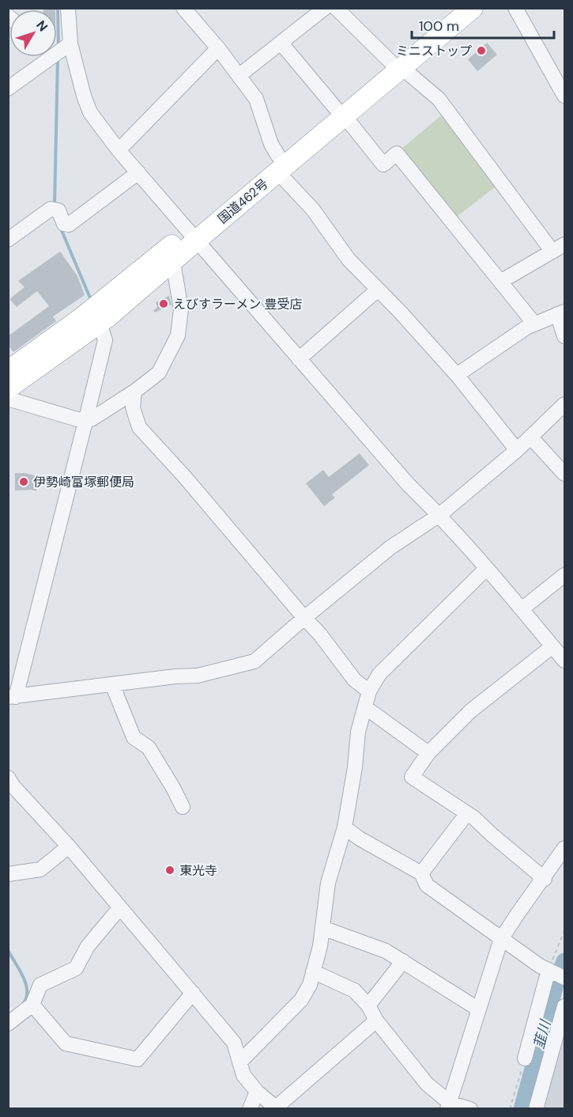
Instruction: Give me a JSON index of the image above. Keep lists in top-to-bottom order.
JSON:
{
  "streets": {
    "highway": ["国道462号"]
  },
  "water": ["韮川"],
  "places": [
    "ミニストップ",
    "えびすラーメン 豊受店",
    "伊勢崎富塚郵便局",
    "東光寺"
  ],
  "scale_bar": "100 m",
  "north": "top right"
}
